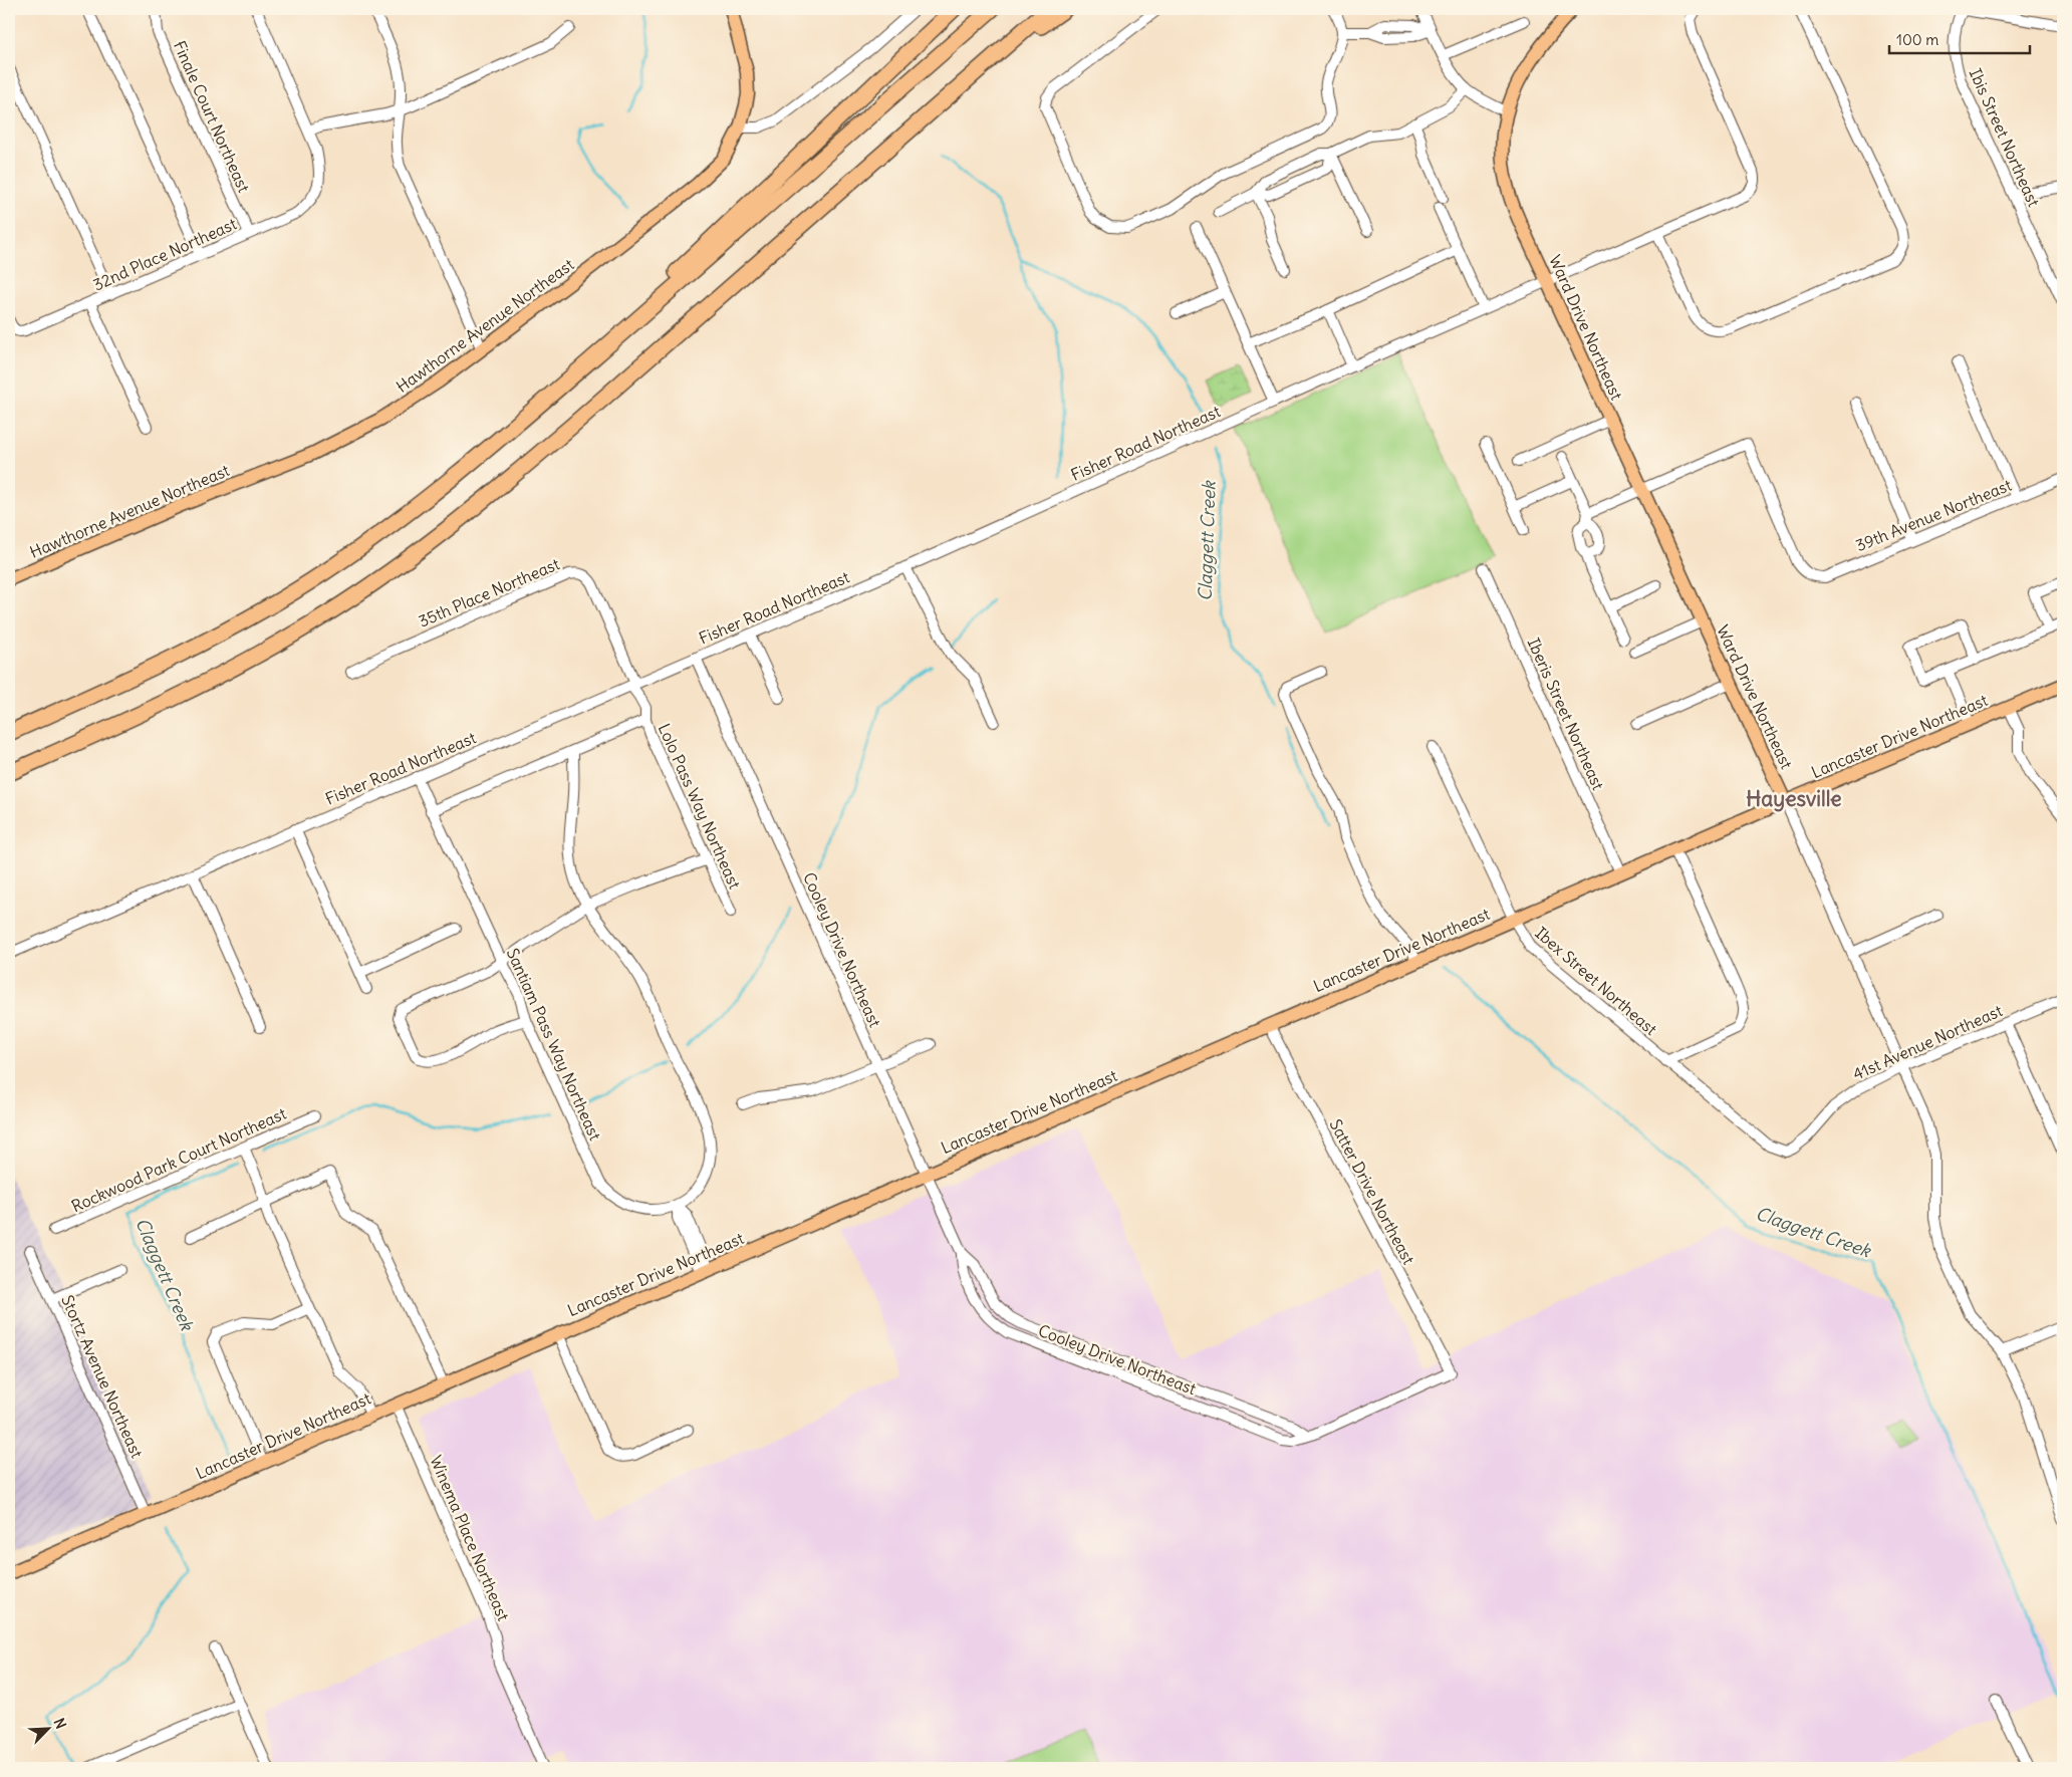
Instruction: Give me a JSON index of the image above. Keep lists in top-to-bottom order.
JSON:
{
  "streets": {
    "main road": ["Hawthorne Avenue Northeast", "Ward Drive Northeast", "Lancaster Drive Northeast"],
    "street": [
      "Finale Court Northeast",
      "Ibis Street Northeast",
      "32nd Place Northeast",
      "Fisher Road Northeast",
      "39th Avenue Northeast",
      "35th Place Northeast",
      "Iberis Street Northeast",
      "Lolo Pass Way Northeast",
      "Cooley Drive Northeast",
      "Ibex Street Northeast",
      "41st Avenue Northeast",
      "Santiam Pass Way Northeast",
      "Rockwood Park Court Northeast",
      "Satter Drive Northeast",
      "Stortz Avenue Northeast",
      "Winema Place Northeast"
    ]
  },
  "crossings": [
    ["Finale Court Northeast", "32nd Place Northeast"],
    ["Ward Drive Northeast", "Fisher Road Northeast"],
    ["Ward Drive Northeast", "39th Avenue Northeast"],
    ["Ward Drive Northeast", "Lancaster Drive Northeast"],
    ["Ward Drive Northeast", "41st Avenue Northeast"],
    ["Fisher Road Northeast", "35th Place Northeast"],
    ["Fisher Road Northeast", "Lolo Pass Way Northeast"],
    ["Fisher Road Northeast", "Cooley Drive Northeast"],
    ["Fisher Road Northeast", "Santiam Pass Way Northeast"],
    ["35th Place Northeast", "Lolo Pass Way Northeast"],
    ["Iberis Street Northeast", "Lancaster Drive Northeast"],
    ["Lancaster Drive Northeast", "Cooley Drive Northeast"],
    ["Lancaster Drive Northeast", "Ibex Street Northeast"],
    ["Lancaster Drive Northeast", "Satter Drive Northeast"],
    ["Lancaster Drive Northeast", "Stortz Avenue Northeast"],
    ["Lancaster Drive Northeast", "Winema Place Northeast"],
    ["Cooley Drive Northeast", "Satter Drive Northeast"],
    ["Ibex Street Northeast", "41st Avenue Northeast"]
  ],
  "districts": ["Hayesville"],
  "water": ["Claggett Creek"],
  "scale_bar": "100 m",
  "north": "top right"
}
